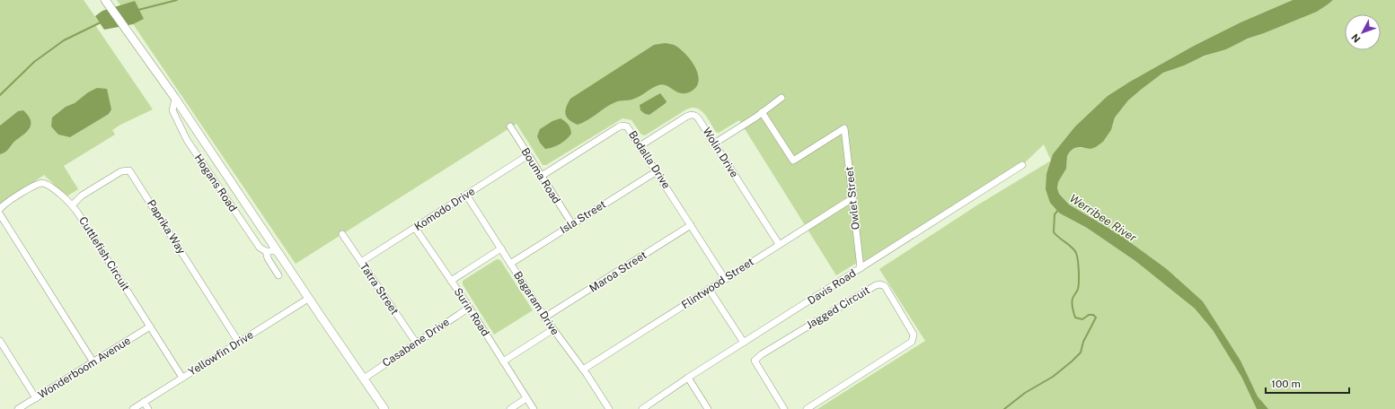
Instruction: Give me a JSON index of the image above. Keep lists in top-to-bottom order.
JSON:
{
  "streets": {
    "street": [
      "Wolin Drive",
      "Bodalla Drive",
      "Bouma Road",
      "Hogans Road",
      "Owlet Street",
      "Komodo Drive",
      "Isla Street",
      "Paprika Way",
      "Cuttlefish Circuit",
      "Maroa Street",
      "Flintwood Street",
      "Davis Road",
      "Tatra Street",
      "Bagaram Drive",
      "Jagged Circuit",
      "Surin Road",
      "Casabene Drive",
      "Yellowfin Drive",
      "Wonderboom Avenue"
    ]
  },
  "crossings": [
    ["Wolin Drive", "Bodalla Drive"],
    ["Wolin Drive", "Flintwood Street"],
    ["Bodalla Drive", "Bouma Road"],
    ["Bodalla Drive", "Isla Street"],
    ["Bodalla Drive", "Maroa Street"],
    ["Bodalla Drive", "Flintwood Street"],
    ["Bouma Road", "Komodo Drive"],
    ["Bouma Road", "Isla Street"],
    ["Hogans Road", "Casabene Drive"],
    ["Hogans Road", "Yellowfin Drive"],
    ["Owlet Street", "Flintwood Street"],
    ["Owlet Street", "Davis Road"],
    ["Komodo Drive", "Tatra Street"],
    ["Komodo Drive", "Bagaram Drive"],
    ["Komodo Drive", "Surin Road"],
    ["Isla Street", "Bagaram Drive"],
    ["Paprika Way", "Cuttlefish Circuit"],
    ["Paprika Way", "Yellowfin Drive"],
    ["Cuttlefish Circuit", "Yellowfin Drive"],
    ["Cuttlefish Circuit", "Wonderboom Avenue"],
    ["Maroa Street", "Bagaram Drive"],
    ["Flintwood Street", "Bagaram Drive"],
    ["Tatra Street", "Casabene Drive"],
    ["Surin Road", "Casabene Drive"]
  ],
  "water": ["Werribee River"],
  "scale_bar": "100 m",
  "north": "bottom left"
}
